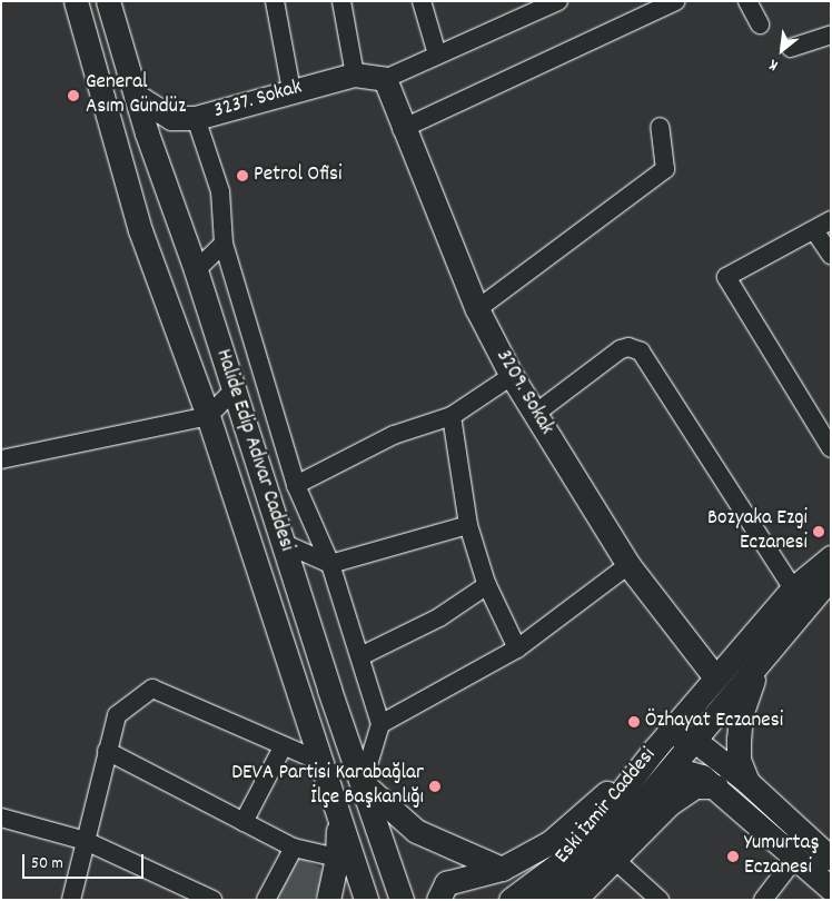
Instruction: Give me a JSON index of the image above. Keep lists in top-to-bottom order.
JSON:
{
  "streets": {
    "main road": [
      "3237. Sokak",
      "3209. Sokak",
      "Halide Edip Adıvar Caddesi",
      "Eski İzmir Caddesi"
    ]
  },
  "crossings": [
    ["3237. Sokak", "3209. Sokak"],
    ["3237. Sokak", "Halide Edip Adıvar Caddesi"],
    ["3209. Sokak", "Eski İzmir Caddesi"]
  ],
  "places": [
    "General Asım Gündüz",
    "Petrol Ofisi",
    "Bozyaka Ezgi Eczanesi",
    "Özhayat Eczanesi",
    "DEVA Partisi Karabağlar İlçe Başkanlığı",
    "Yumurtaş Eczanesi"
  ],
  "scale_bar": "50 m",
  "north": "bottom left"
}
